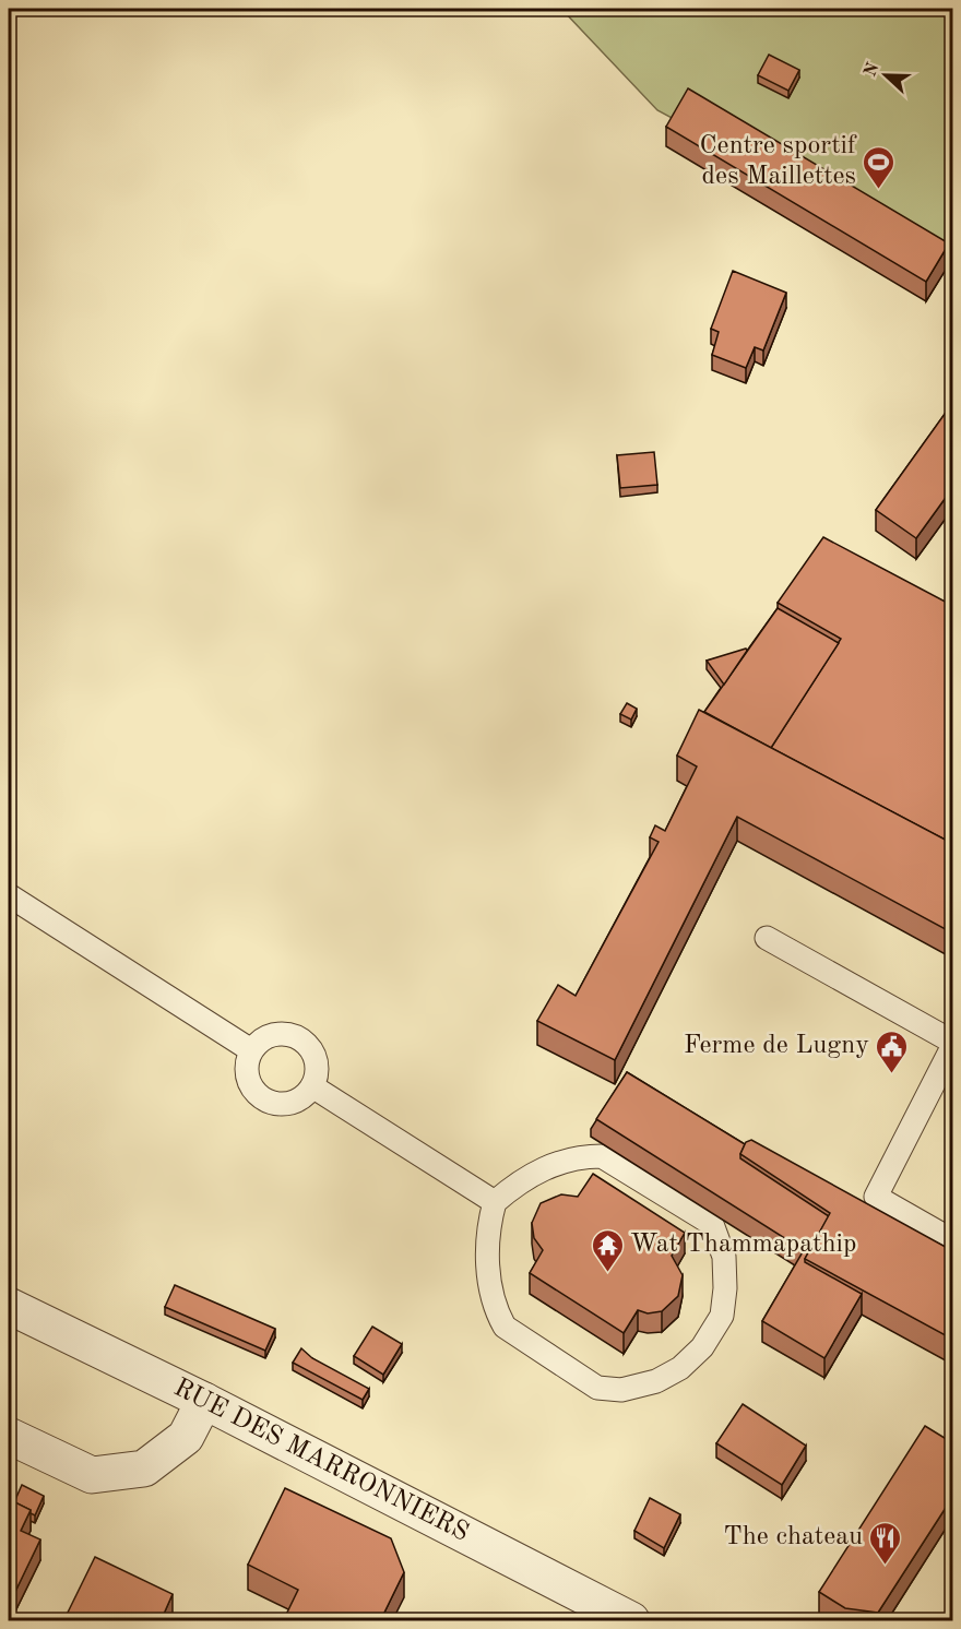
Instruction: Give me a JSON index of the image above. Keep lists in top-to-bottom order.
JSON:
{
  "streets": {
    "street": ["RUE DES MARRONNIERS"]
  },
  "places": {
    "sports": ["Centre sportif des Maillettes"],
    "public building": ["Ferme de Lugny"],
    "temple": ["Wat Thammapathip"],
    "restaurant": ["The chateau"]
  },
  "north": "left"
}
